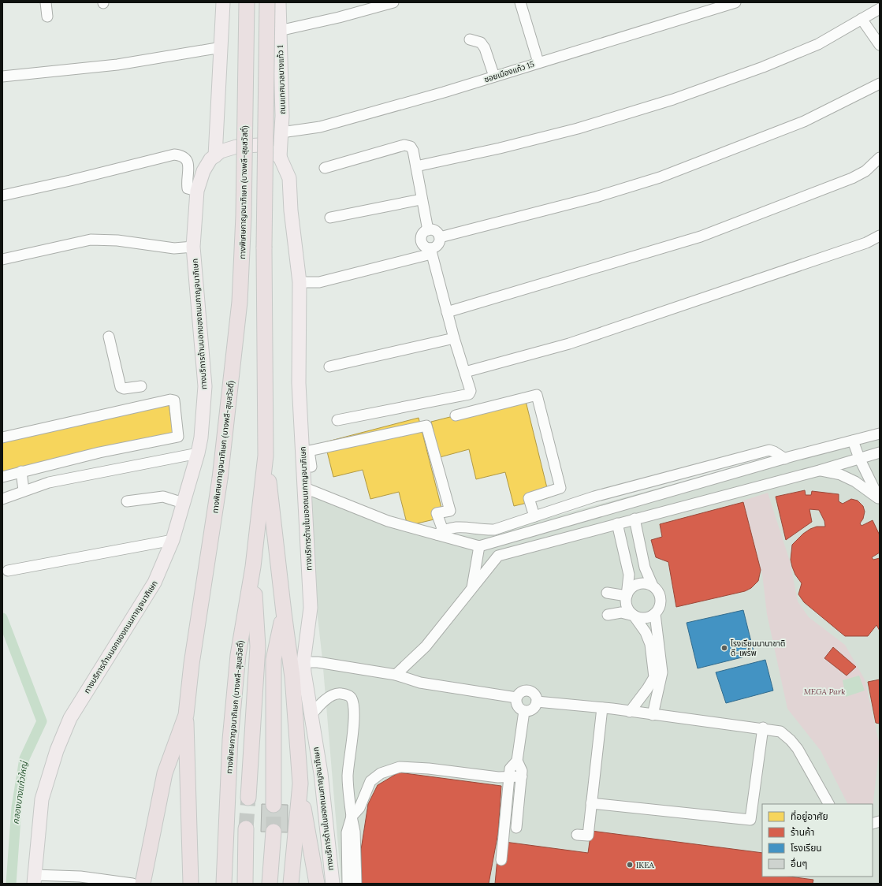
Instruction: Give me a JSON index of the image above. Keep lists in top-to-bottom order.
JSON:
{
  "streets": {
    "highway": ["ทางพิเศษกาญจนาภิเษก (บางพลี-สุขสวัสดิ์)"],
    "main road": ["ถนนเทศบาลบางแก้ว 1", "ทางบริการด้านนอกของถนนกาญจนาภิเษก", "ทางบริการด้านในของถนนกาญจนาภิเษก"],
    "street": ["ซอยเมืองแก้ว 15"]
  },
  "crossings": [
    ["ซอยเมืองแก้ว 15", "ถนนเทศบาลบางแก้ว 1"],
    ["ถนนเทศบาลบางแก้ว 1", "ทางบริการด้านนอกของถนนกาญจนาภิเษก"],
    ["ถนนเทศบาลบางแก้ว 1", "ทางบริการด้านในของถนนกาญจนาภิเษก"],
    ["ทางบริการด้านนอกของถนนกาญจนาภิเษก", "ทางบริการด้านในของถนนกาญจนาภิเษก"]
  ],
  "water": ["คลองบางแก้วใหญ่"],
  "parks": ["MEGA Park"],
  "places": ["โรงเรียนนานาชาติ ดี-เพร็พ", "IKEA"],
  "legend": [
    "ที่อยู่อาศัย",
    "ร้านค้า",
    "โรงเรียน",
    "อื่นๆ"
  ]
}
